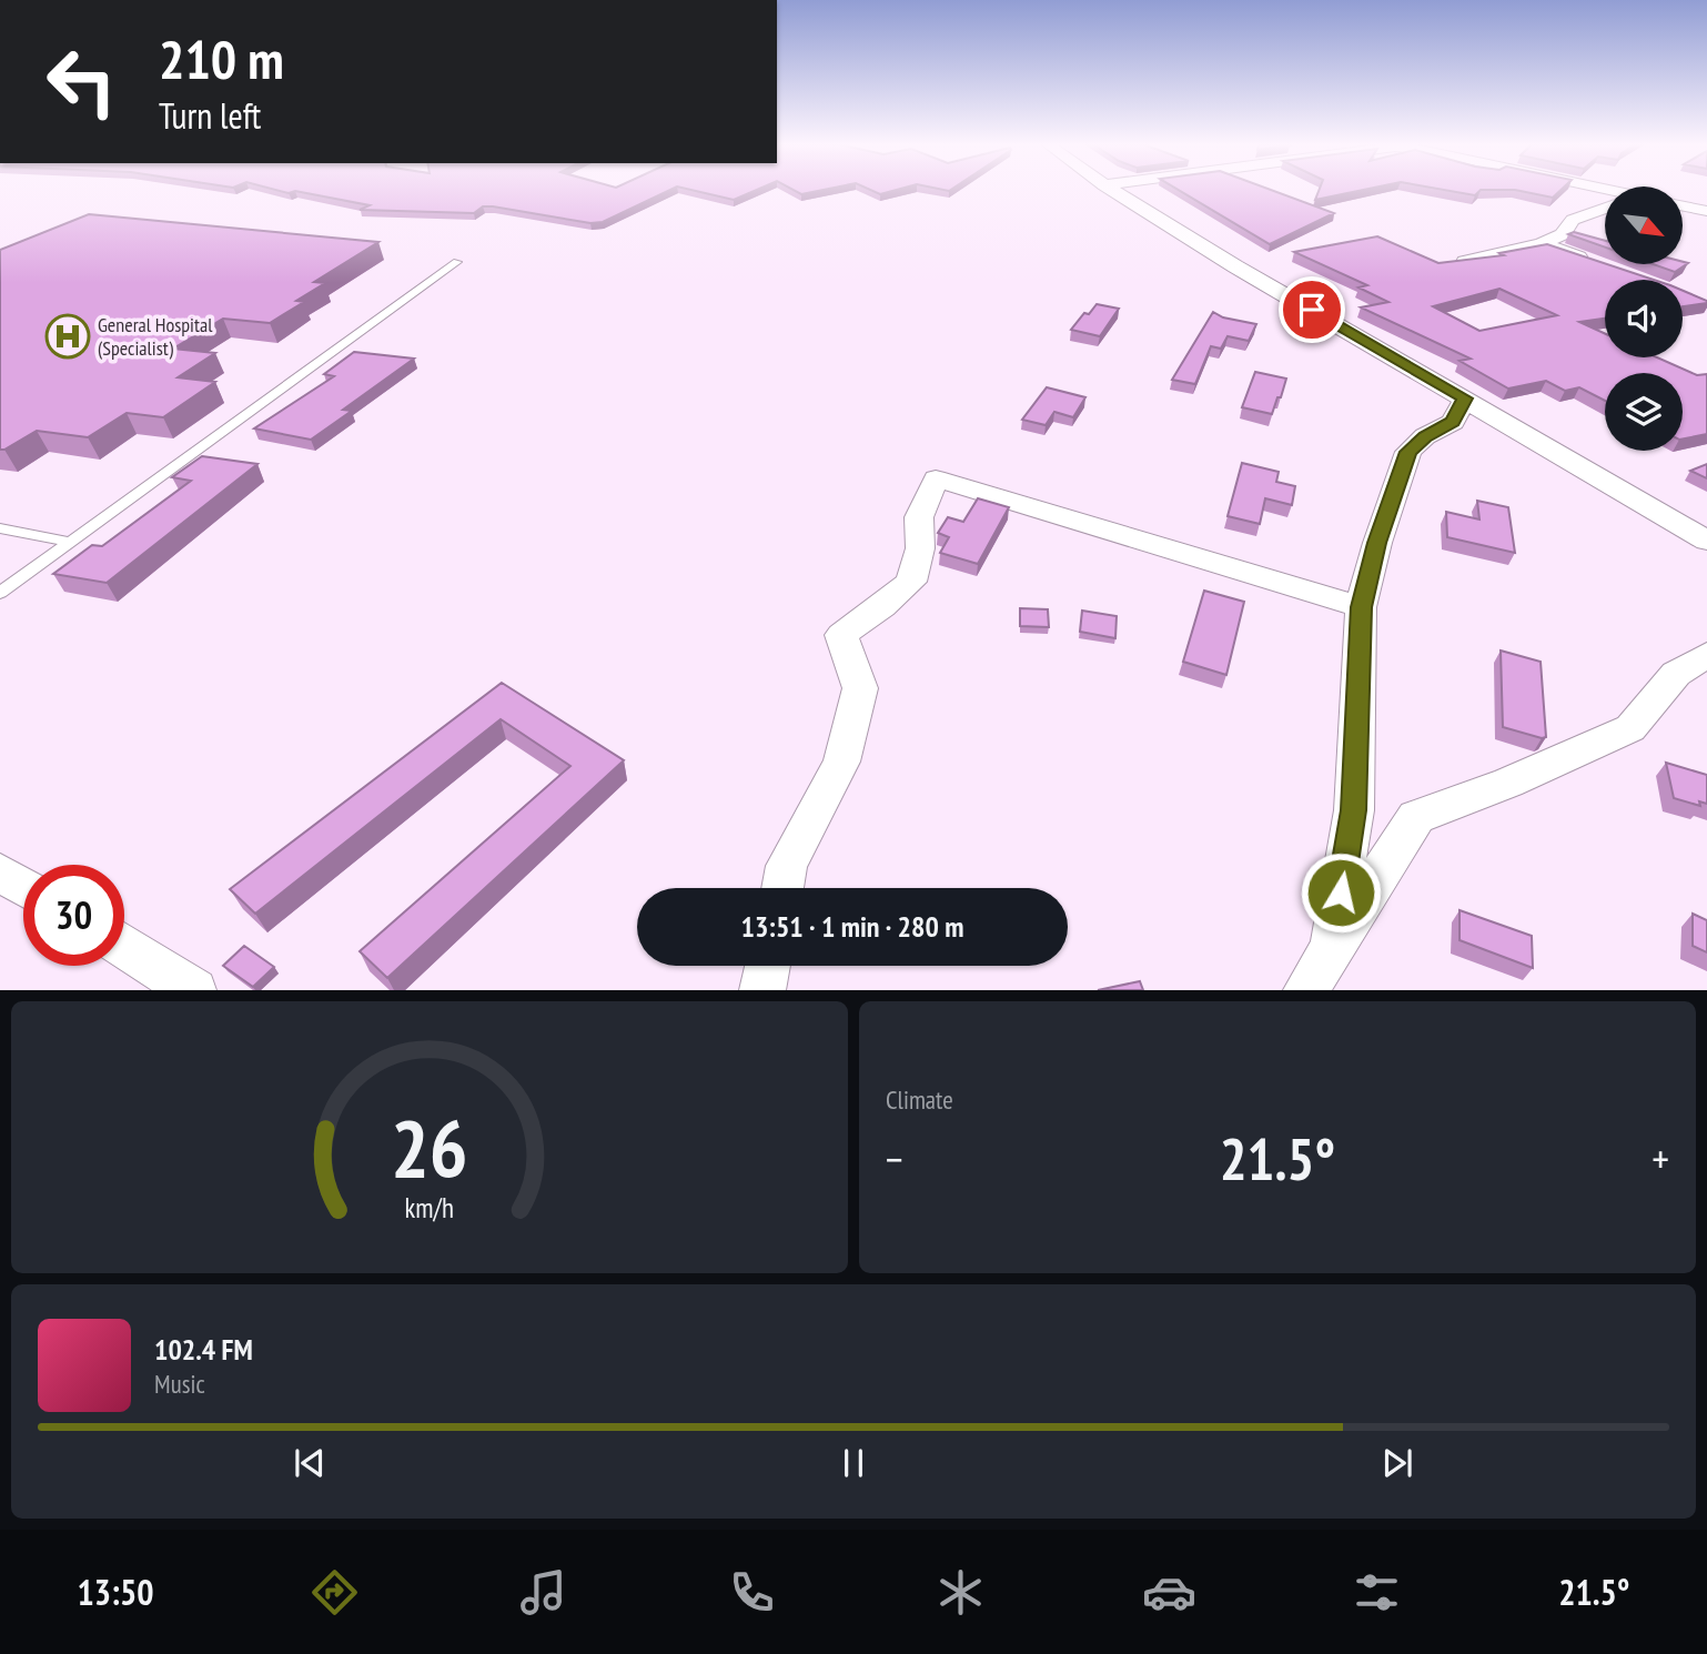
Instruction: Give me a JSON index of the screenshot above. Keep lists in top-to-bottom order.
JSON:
{
  "places": {
    "hospital": ["General Hospital (Specialist)"]
  },
  "north": "bottom right",
  "page": {
    "turn": ["210 m", "Turn left"],
    "limit": "30",
    "trip": "13:51 · 1 min · 280 m",
    "tile": "Climate",
    "heat": ["−", "21.5°", "+"],
    "song": ["102.4 FM", "Music"],
    "tabs": ["13:50", "21.5°"],
    "gauge": ["26", "km/h"]
  }
}
